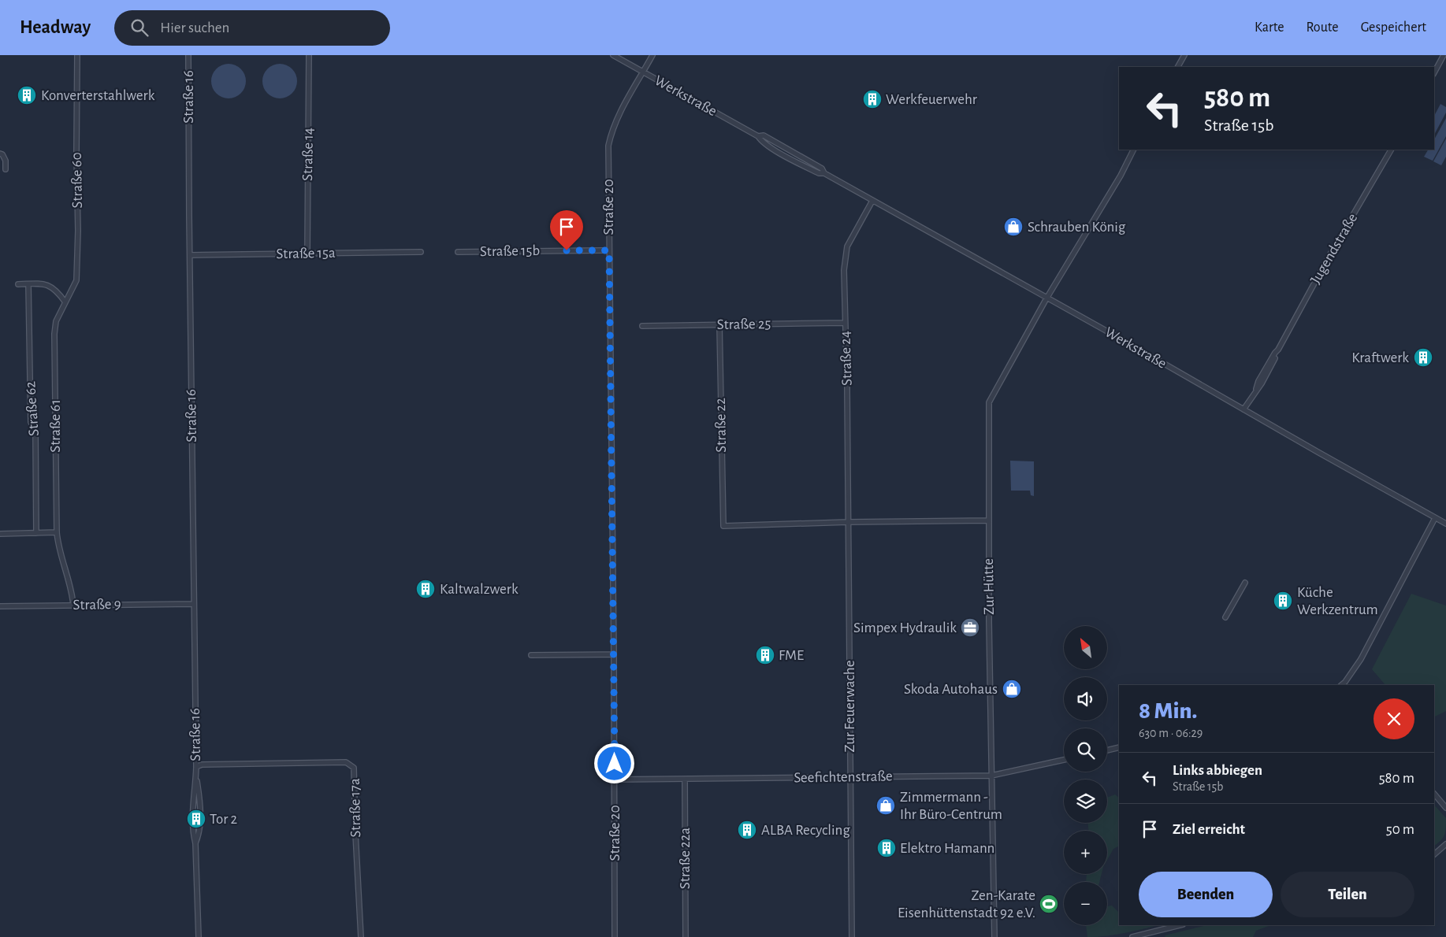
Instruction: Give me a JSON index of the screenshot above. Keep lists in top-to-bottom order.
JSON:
{
  "streets": {
    "street": [
      "Werkstraße",
      "Straße 16",
      "Straße 14",
      "Straße 60",
      "Straße 20",
      "Jugendstraße",
      "Straße 15b",
      "Straße 15a",
      "Straße 25",
      "Straße 24",
      "Straße 62",
      "Straße 22",
      "Straße 61",
      "Zur Hütte",
      "Straße 9",
      "Zur Feuerwache",
      "Seefichtenstraße",
      "Straße 17a",
      "Straße 22a"
    ]
  },
  "crossings": [
    ["Werkstraße", "Straße 20"],
    ["Werkstraße", "Jugendstraße"],
    ["Werkstraße", "Straße 24"],
    ["Werkstraße", "Zur Hütte"],
    ["Straße 16", "Straße 15a"],
    ["Straße 16", "Straße 9"],
    ["Straße 16", "Straße 17a"],
    ["Straße 14", "Straße 15a"],
    ["Straße 60", "Straße 61"],
    ["Straße 20", "Straße 15b"],
    ["Straße 20", "Seefichtenstraße"],
    ["Straße 25", "Straße 24"],
    ["Straße 25", "Straße 22"],
    ["Straße 24", "Straße 22"],
    ["Straße 24", "Zur Feuerwache"],
    ["Straße 22", "Zur Feuerwache"],
    ["Straße 61", "Straße 9"],
    ["Zur Hütte", "Seefichtenstraße"],
    ["Zur Feuerwache", "Seefichtenstraße"],
    ["Seefichtenstraße", "Straße 22a"]
  ],
  "places": {
    "building": [
      "Konverterstahlwerk",
      "Werkfeuerwehr",
      "Kraftwerk",
      "Kaltwalzwerk",
      "Küche Werkzentrum",
      "FME",
      "Tor 2",
      "ALBA Recycling",
      "Elektro Hamann"
    ],
    "shop": ["Schrauben König", "Skoda Autohaus", "Zimmermann - Ihr Büro-Centrum"],
    "office": ["Simpex Hydraulik"],
    "sports": ["Zen-Karate Eisenhüttenstadt 92 e.V."]
  },
  "north": "top left",
  "page": {
    "header": "Headway",
    "search": "Hier suchen",
    "nav": ["Karte", "Route", "Gespeichert"],
    "turn": ["580 m", "Straße 15b"],
    "map_buttons": ["+", "−"],
    "heading": ["8 Min.", "630 m · 06:29"],
    "list": [
      {
        "name": "Links abbiegen",
        "note": "Straße 15b",
        "value": "580 m"
      },
      {
        "name": "Ziel erreicht",
        "value": "50 m"
      }
    ],
    "buttons": ["Beenden", "Teilen"]
  }
}
